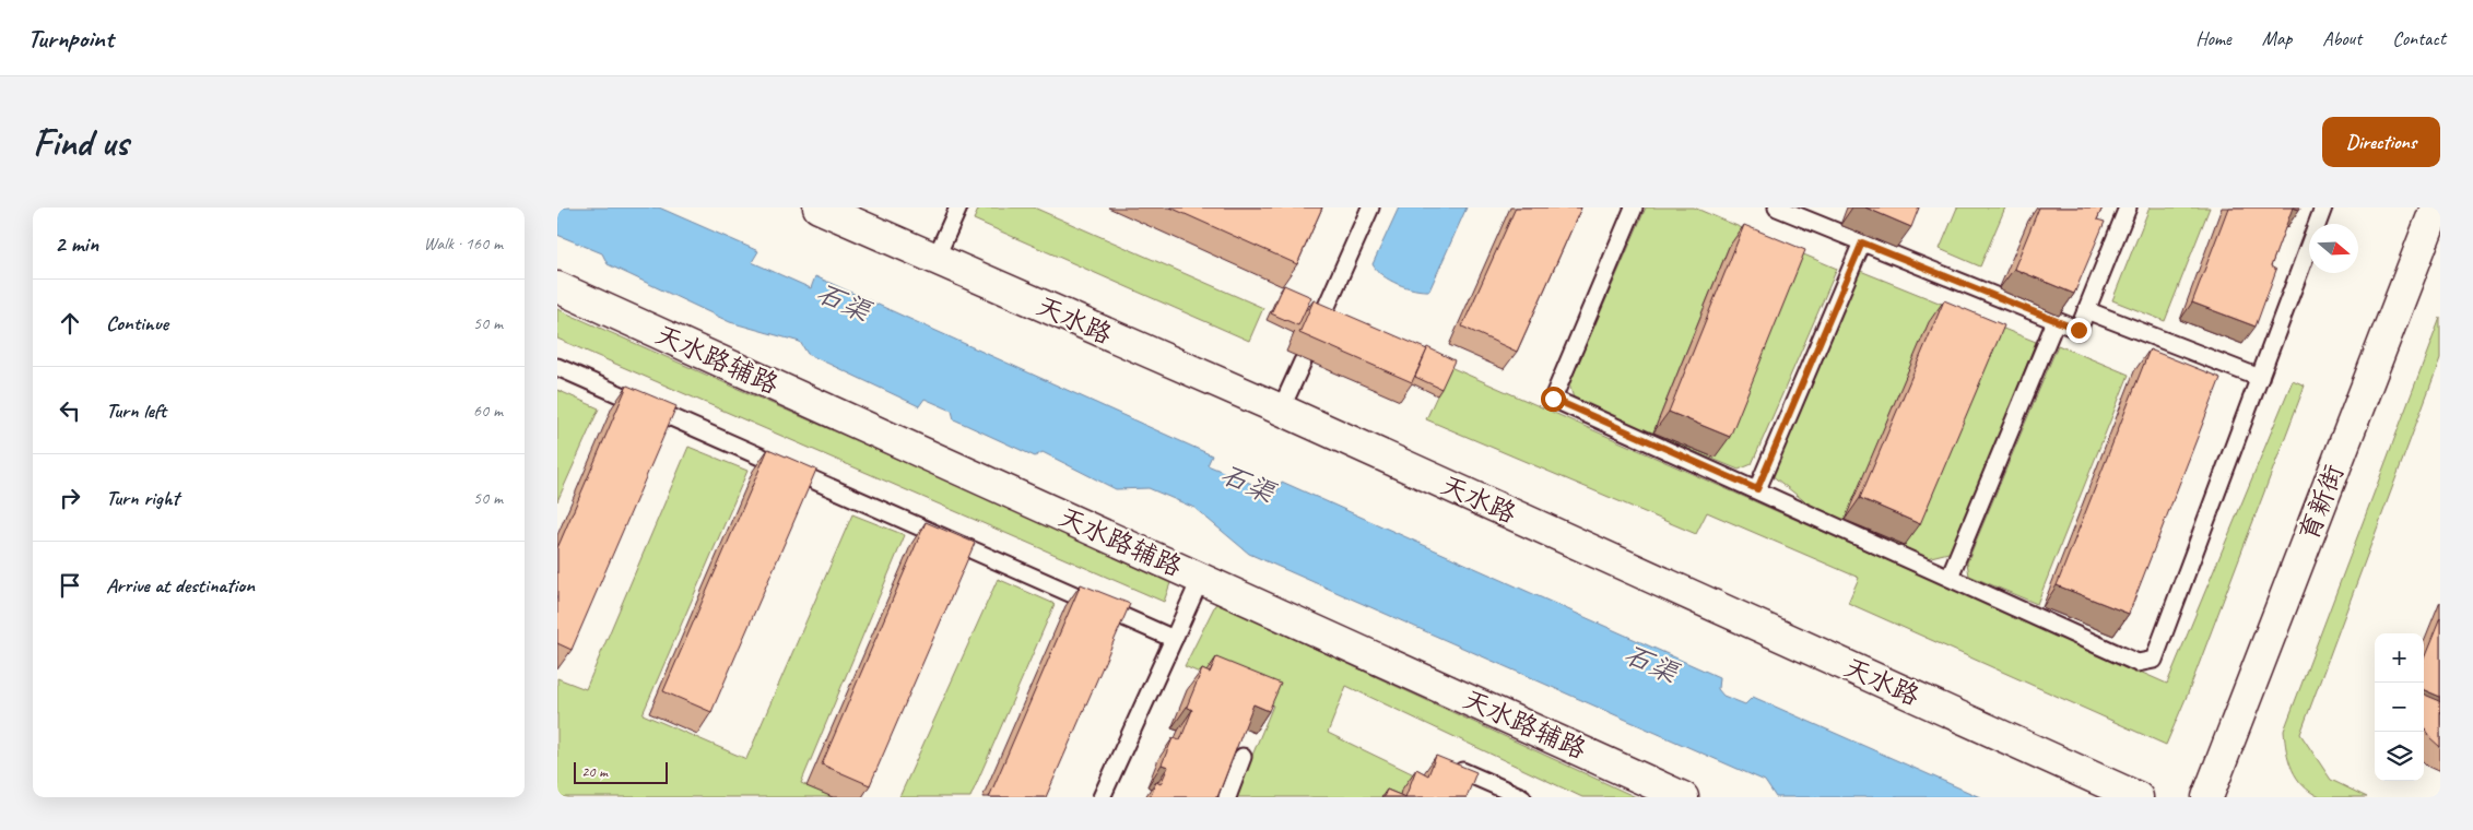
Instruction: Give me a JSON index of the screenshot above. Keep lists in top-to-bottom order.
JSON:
{
  "streets": {
    "street": ["天水路", "天水路辅路", "育新街"]
  },
  "water": ["石渠"],
  "scale_bar": "20 m",
  "north": "right",
  "page": {
    "header": "Turnpoint",
    "nav": [
      "Home",
      "Map",
      "About",
      "Contact"
    ],
    "buttons": "Directions",
    "title": "Find us",
    "heading": ["2 min", "Walk · 160 m"],
    "list": [
      ["Continue", "50 m"],
      ["Turn left", "60 m"],
      ["Turn right", "50 m"],
      "Arrive at destination"
    ],
    "map_buttons": ["+", "−"],
    "scale": "20 m"
  }
}
